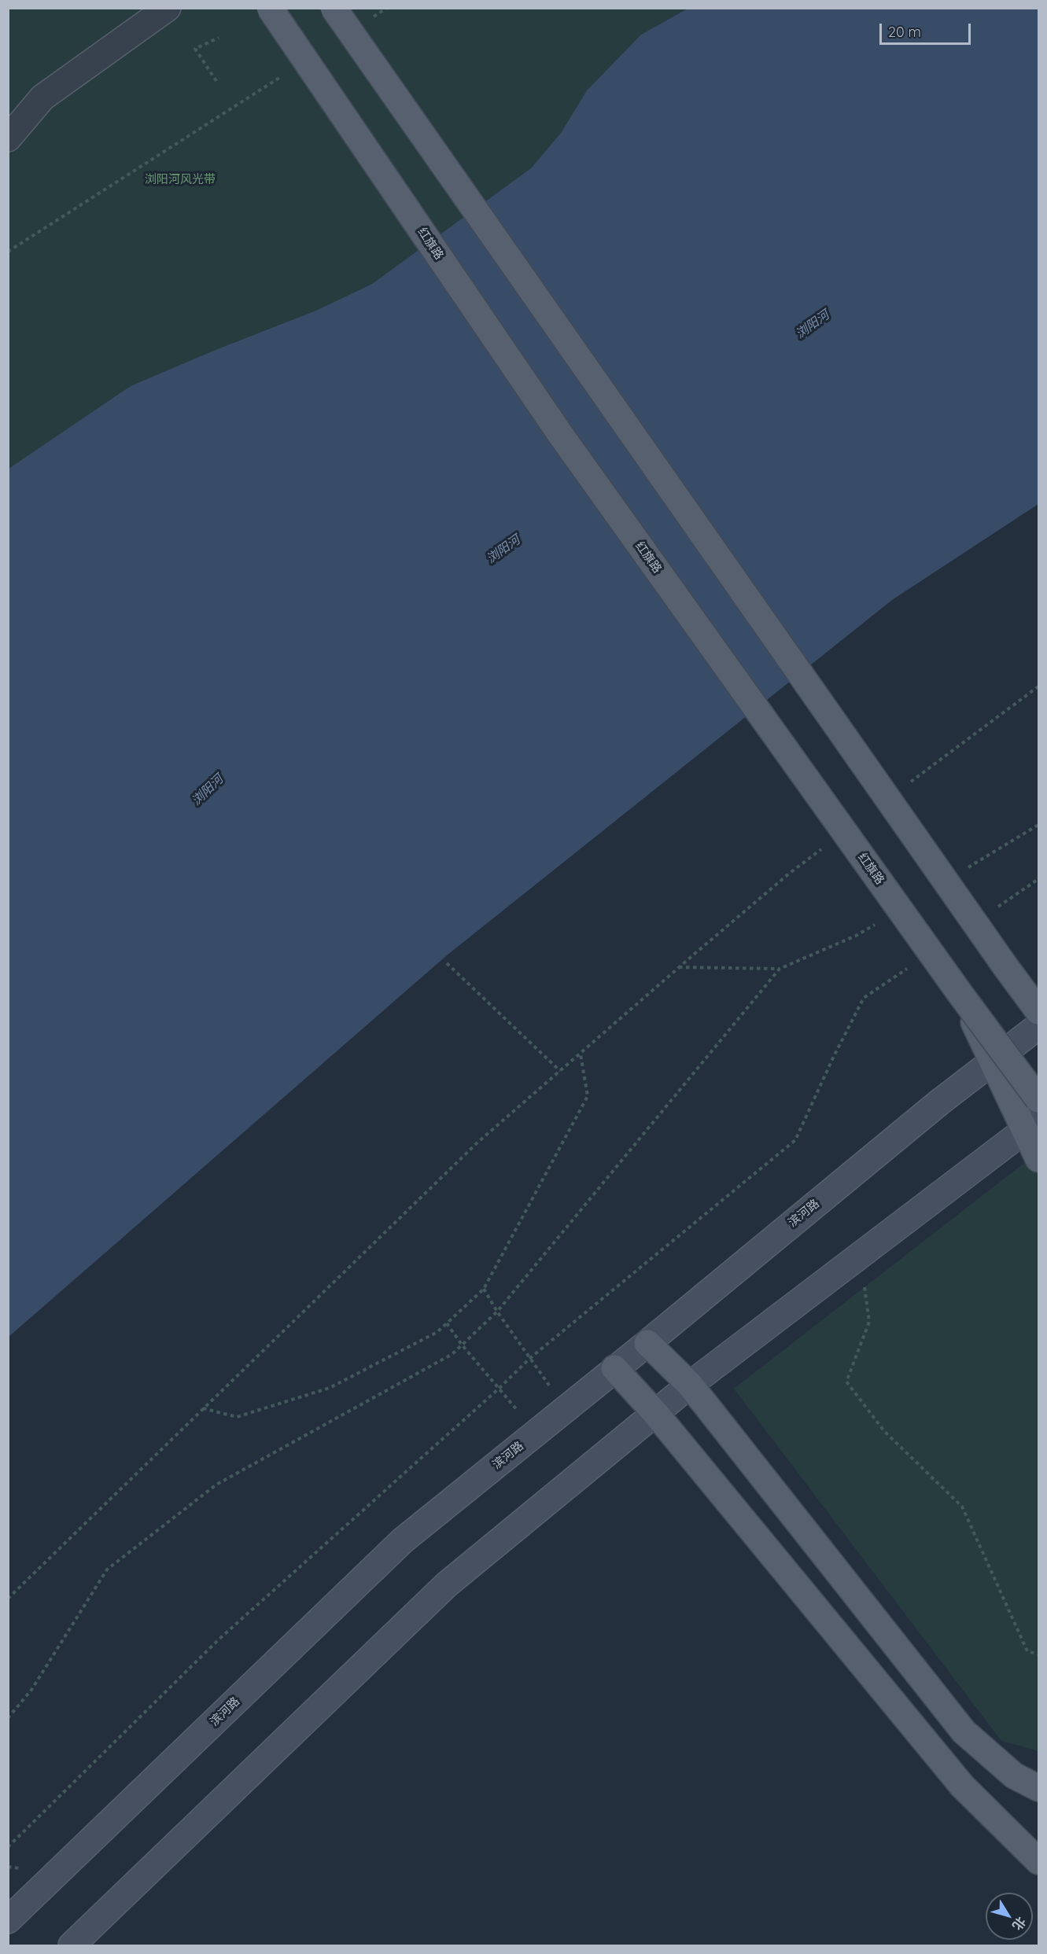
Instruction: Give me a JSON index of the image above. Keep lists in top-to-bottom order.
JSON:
{
  "streets": {
    "main road": ["红旗路", "滨河路"]
  },
  "water": ["浏阳河"],
  "parks": ["浏阳河风光带"],
  "scale_bar": "20 m",
  "north": "bottom right"
}
